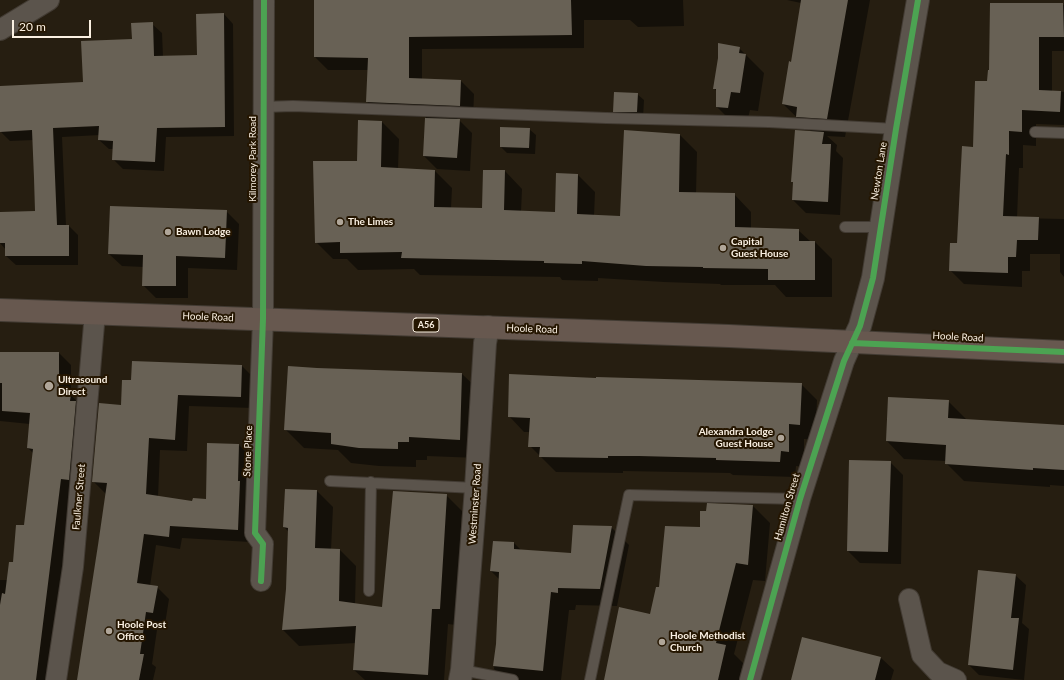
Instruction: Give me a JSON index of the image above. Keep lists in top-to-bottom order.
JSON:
{
  "streets": {
    "highway": ["Hoole Road", "A56"],
    "street": [
      "Kilmorey Park Road",
      "Newton Lane",
      "Stone Place",
      "Faulkner Street",
      "Westminster Road",
      "Hamilton Street"
    ]
  },
  "crossings": [
    ["Kilmorey Park Road", "Hoole Road"],
    ["Kilmorey Park Road", "Stone Place"],
    ["Newton Lane", "Hoole Road"],
    ["Newton Lane", "Hamilton Street"],
    ["Hoole Road", "Stone Place"],
    ["Hoole Road", "Faulkner Street"],
    ["Hoole Road", "Westminster Road"],
    ["Hoole Road", "Hamilton Street"]
  ],
  "places": [
    "The Limes",
    "Bawn Lodge",
    "Capital Guest House",
    "Ultrasound Direct",
    "Alexandra Lodge Guest House",
    "Hoole Post Office",
    "Hoole Methodist Church"
  ],
  "scale_bar": "20 m"
}
